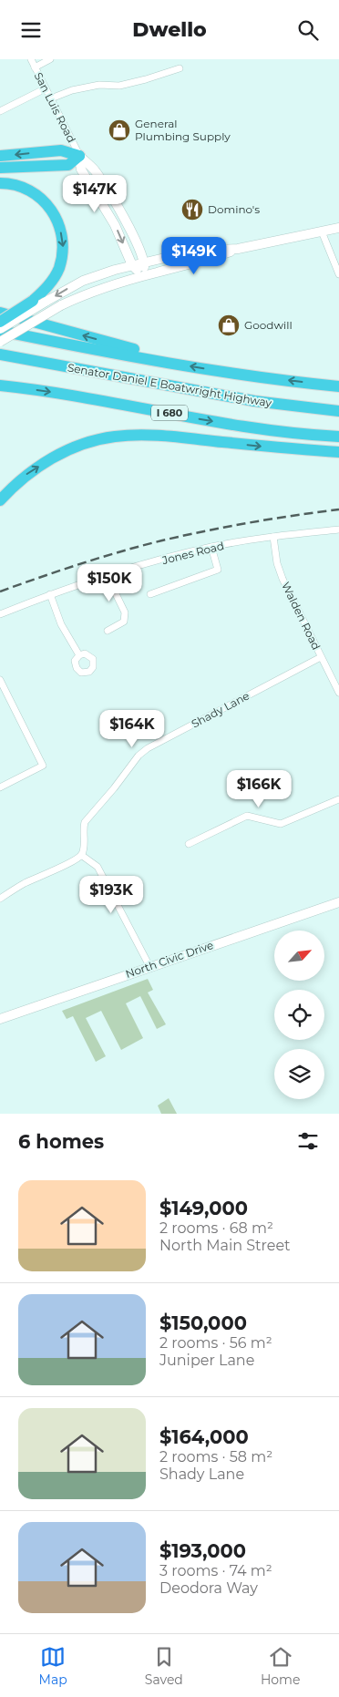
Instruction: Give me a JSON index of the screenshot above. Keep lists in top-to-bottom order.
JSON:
{
  "streets": {
    "highway": ["Senator Daniel E Boatwright Highway", "I 680"],
    "main road": ["San Luis Road", "North Civic Drive"],
    "street": ["Jones Road", "Walden Road", "Shady Lane"]
  },
  "crossings": [
    ["Jones Road", "Walden Road"],
    ["Walden Road", "Shady Lane"]
  ],
  "places": {
    "shop": ["General Plumbing Supply", "Goodwill"],
    "restaurant": ["Domino's"]
  },
  "north": "top right",
  "page": {
    "header": "Dwello",
    "price": [
      "$147K",
      "$149K",
      "$150K",
      "$164K",
      "$166K",
      "$193K"
    ],
    "heading": "6 homes",
    "list": [
      {
        "name": "$149,000",
        "note": "2 rooms · 68 m² · North Main Street"
      },
      {
        "name": "$150,000",
        "note": "2 rooms · 56 m² · Juniper Lane"
      },
      {
        "name": "$164,000",
        "note": "2 rooms · 58 m² · Shady Lane"
      },
      {
        "name": "$193,000",
        "note": "3 rooms · 74 m² · Deodora Way"
      }
    ],
    "tabs": ["Map", "Saved", "Home"]
  }
}
